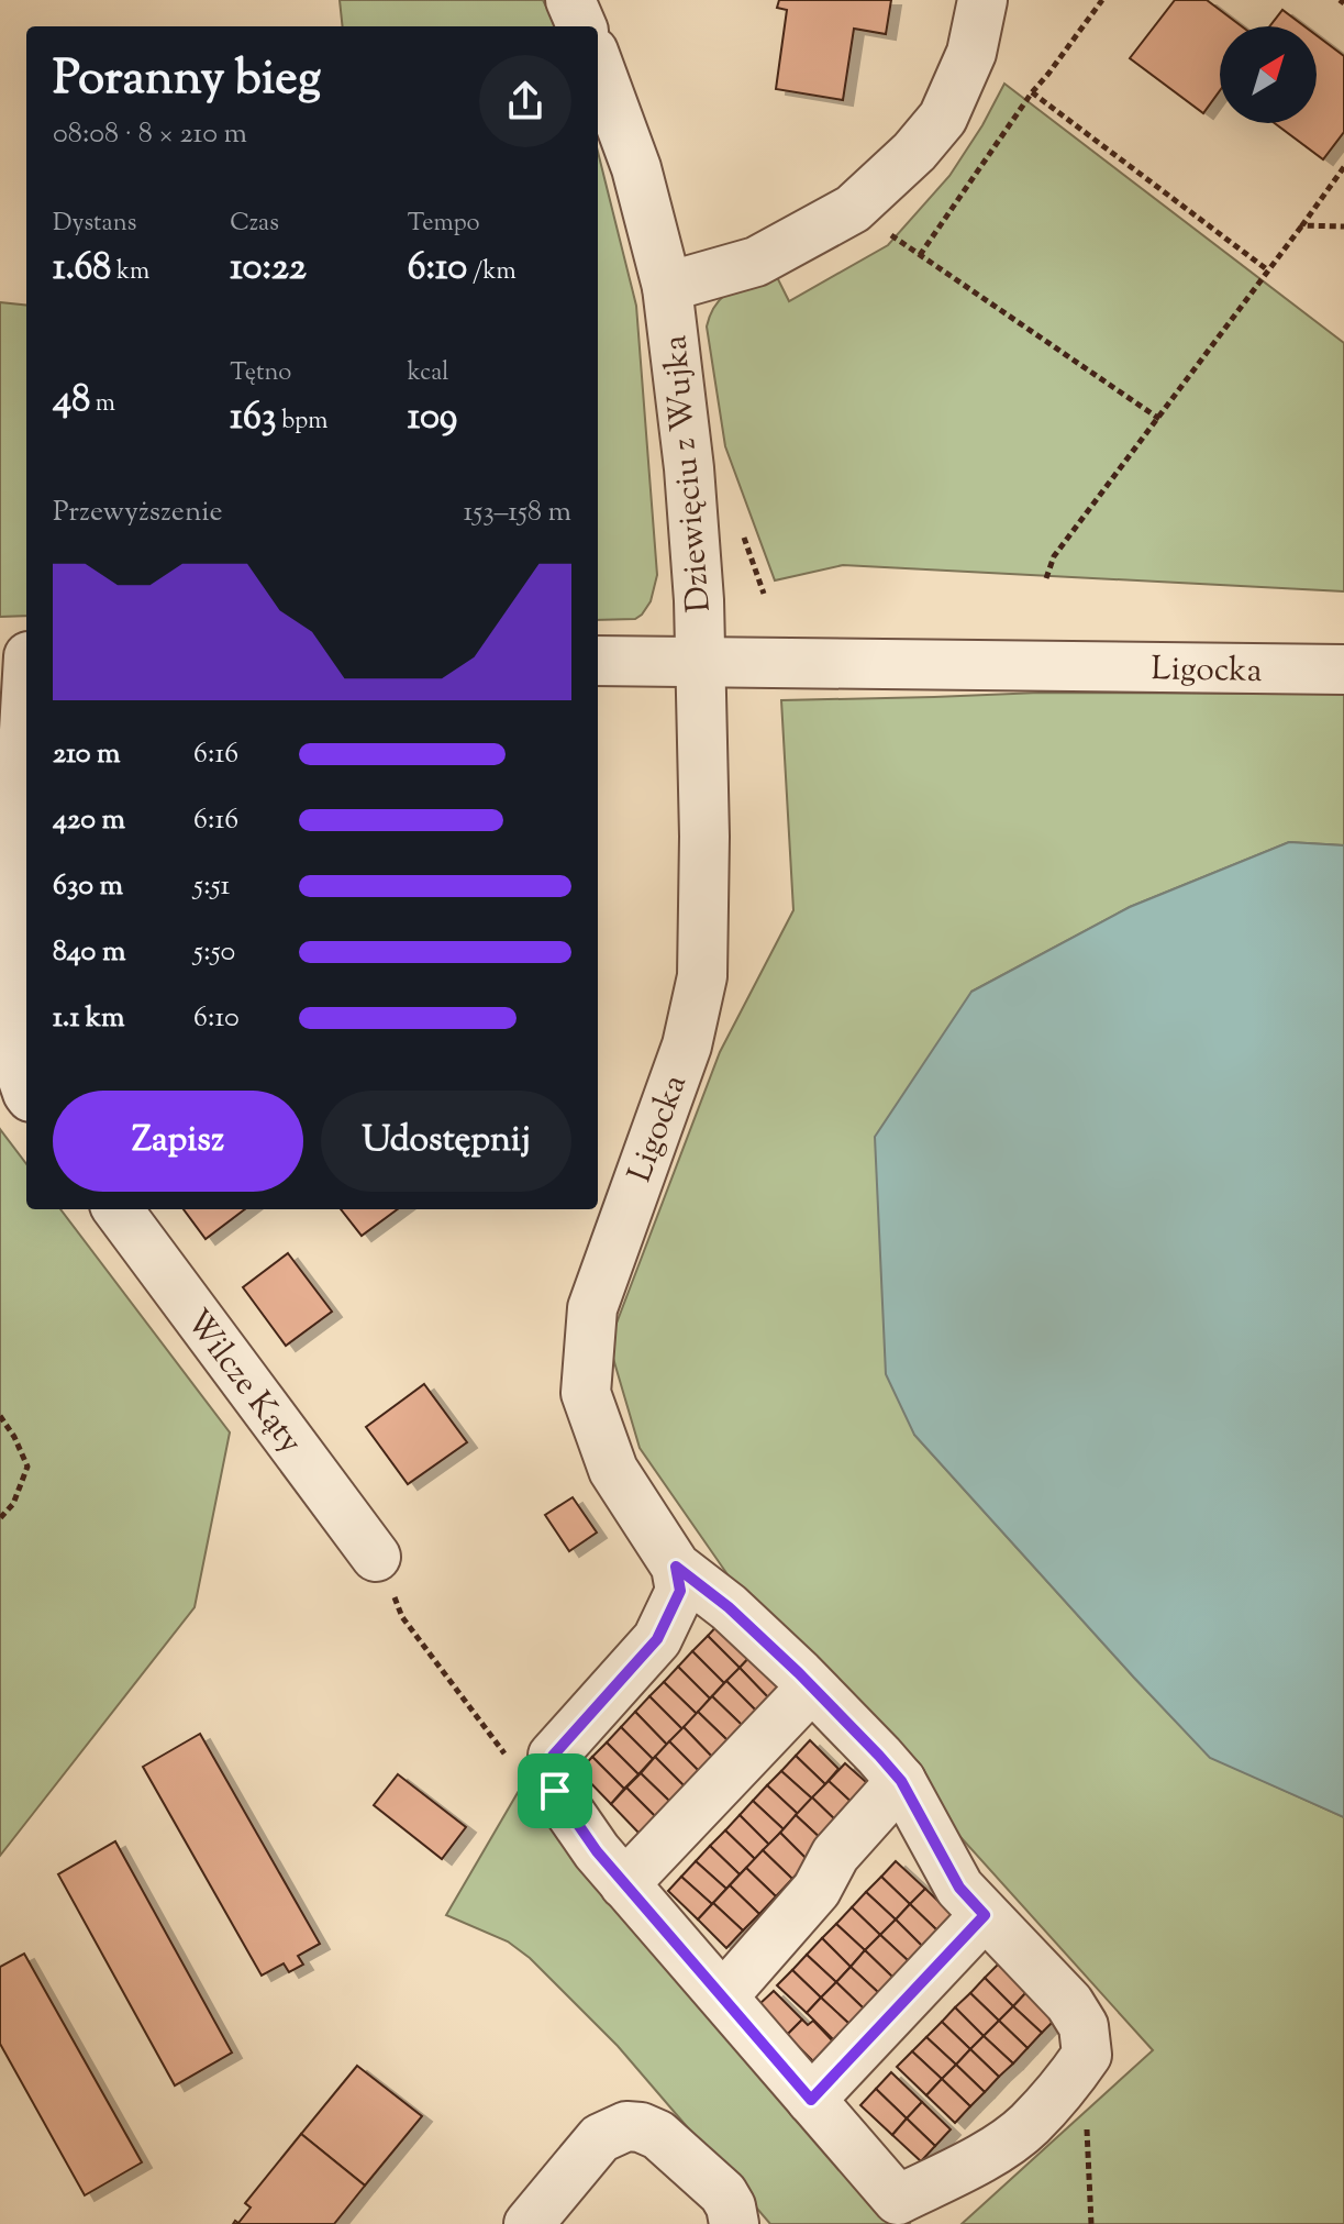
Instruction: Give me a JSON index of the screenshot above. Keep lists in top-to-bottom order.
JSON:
{
  "streets": {
    "street": ["Dziewięciu z Wujka", "Ligocka", "Wilcze Kąty"]
  },
  "crossings": [
    ["Dziewięciu z Wujka", "Ligocka"]
  ],
  "north": "top right",
  "page": {
    "heading": ["Poranny bieg", "08:08 · 8 × 210 m"],
    "stats": [
      ["Dystans", "1.68 km"],
      ["Czas", "10:22"],
      ["Tempo", "6:10 /km"],
      ["48 m"],
      ["Tętno", "163 bpm"],
      ["kcal", "109"]
    ],
    "chart": ["Przewyższenie", "153–158 m"],
    "list": [
      {
        "name": "210 m",
        "note": "6:16"
      },
      {
        "name": "420 m",
        "note": "6:16"
      },
      {
        "name": "630 m",
        "note": "5:51"
      },
      {
        "name": "840 m",
        "note": "5:50"
      },
      {
        "name": "1.1 km",
        "note": "6:10"
      }
    ],
    "buttons": ["Zapisz", "Udostępnij"]
  }
}
